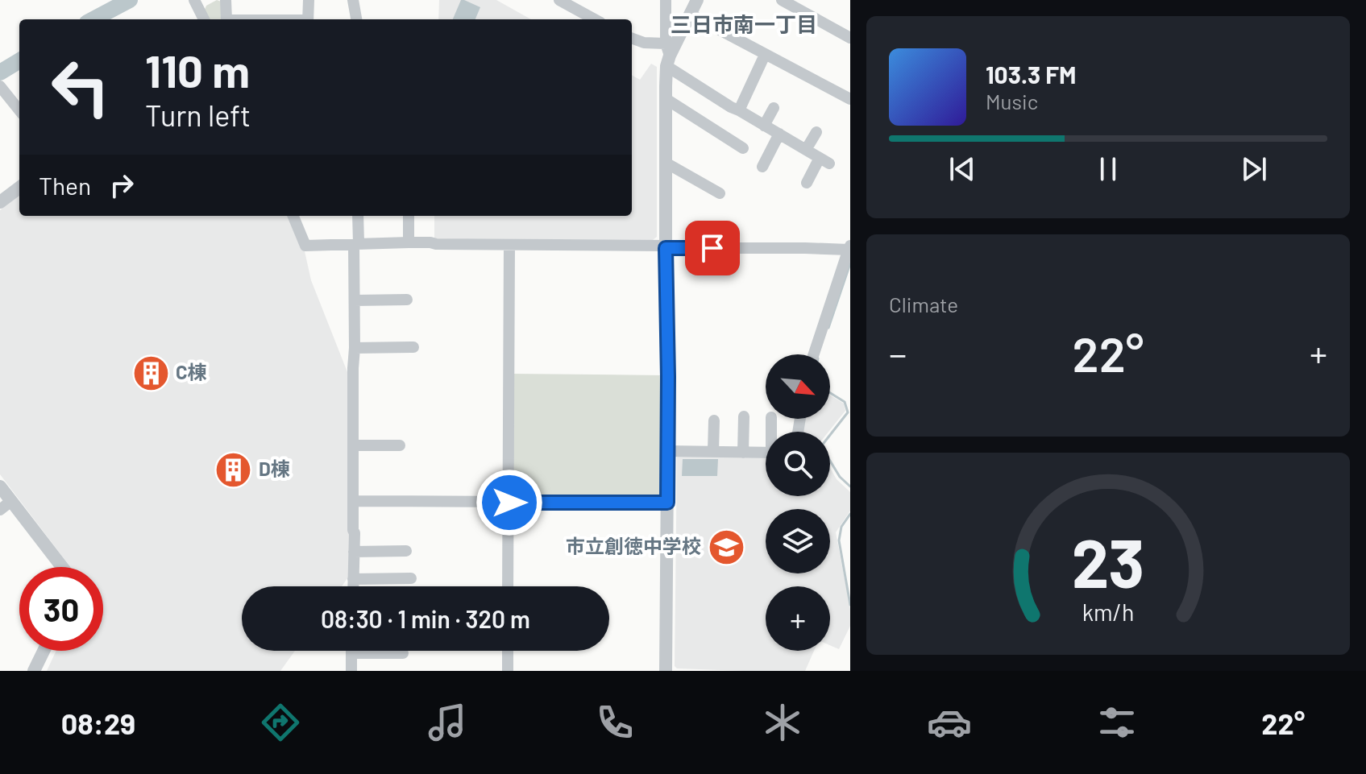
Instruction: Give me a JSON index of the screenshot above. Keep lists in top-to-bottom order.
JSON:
{
  "districts": ["三日市南一丁目"],
  "places": {
    "building": ["C棟", "D棟"],
    "school or university": ["市立創徳中学校"]
  },
  "north": "bottom right",
  "page": {
    "turn": ["110 m", "Turn left"],
    "song": ["103.3 FM", "Music"],
    "then": "Then",
    "tile": "Climate",
    "heat": ["−", "22°", "+"],
    "map_buttons": "+",
    "limit": "30",
    "trip": "08:30 · 1 min · 320 m",
    "tabs": ["08:29", "22°"],
    "gauge": ["23", "km/h"]
  }
}
